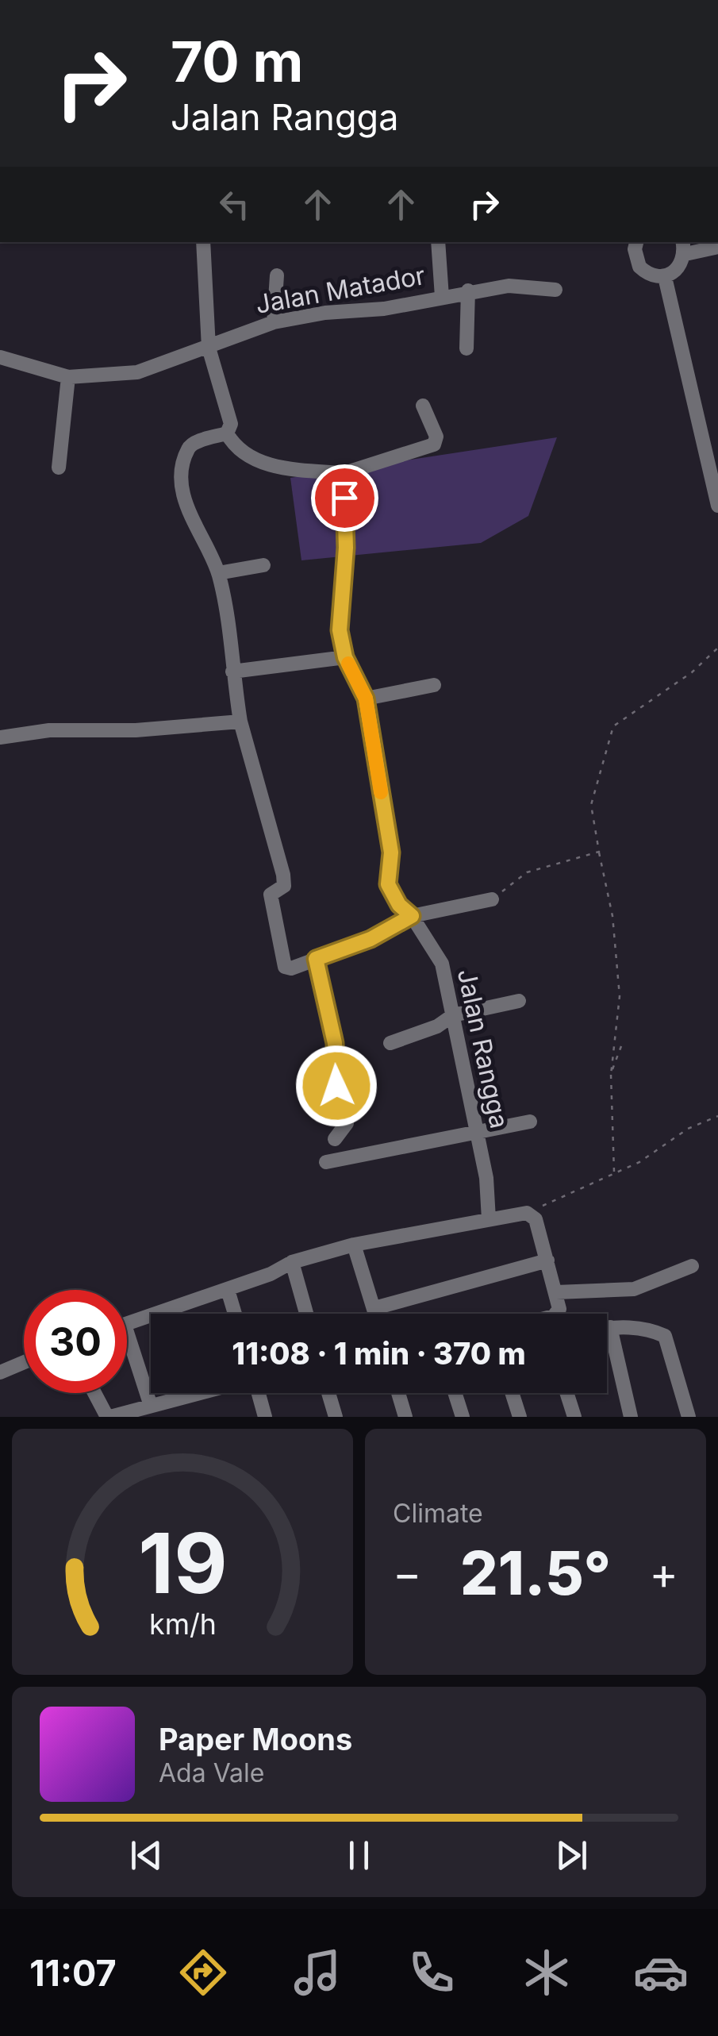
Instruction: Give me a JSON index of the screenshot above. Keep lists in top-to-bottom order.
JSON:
{
  "streets": {
    "street": ["Jalan Matador", "Jalan Rangga"]
  },
  "page": {
    "turn": ["70 m", "Jalan Rangga"],
    "limit": "30",
    "trip": "11:08 · 1 min · 370 m",
    "tile": "Climate",
    "heat": ["−", "21.5°", "+"],
    "song": ["Paper Moons", "Ada Vale"],
    "tabs": "11:07",
    "gauge": ["19", "km/h"]
  }
}
